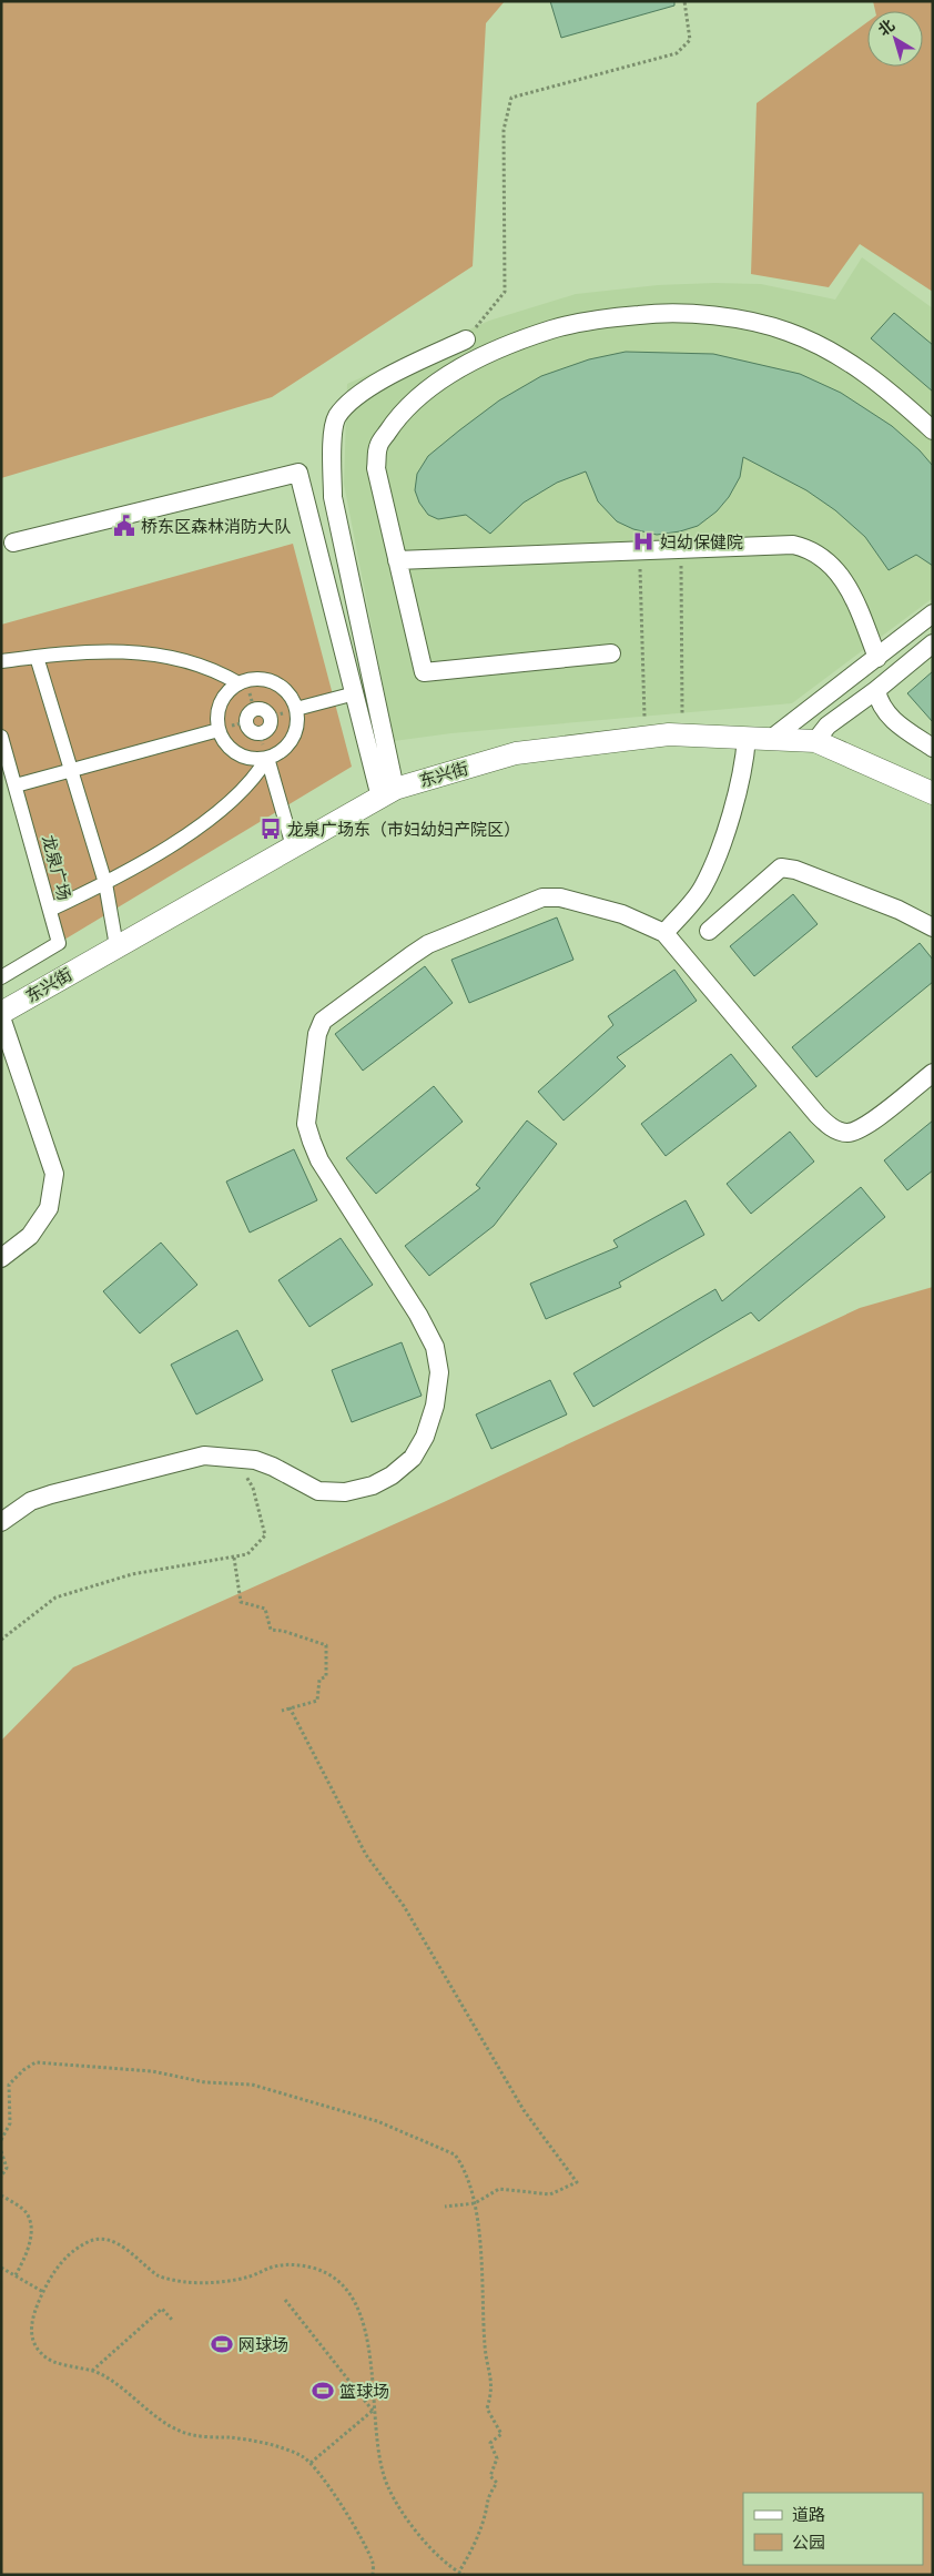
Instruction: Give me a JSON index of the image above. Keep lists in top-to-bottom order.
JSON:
{
  "streets": {
    "street": ["东兴街", "龙泉广场"]
  },
  "places": {
    "public building": ["桥东区森林消防大队"],
    "hospital": ["妇幼保健院"],
    "bus stop": ["龙泉广场东（市妇幼妇产院区）"],
    "sports": ["网球场", "篮球场"]
  },
  "legend": ["道路", "公园"],
  "north": "top left"
}
